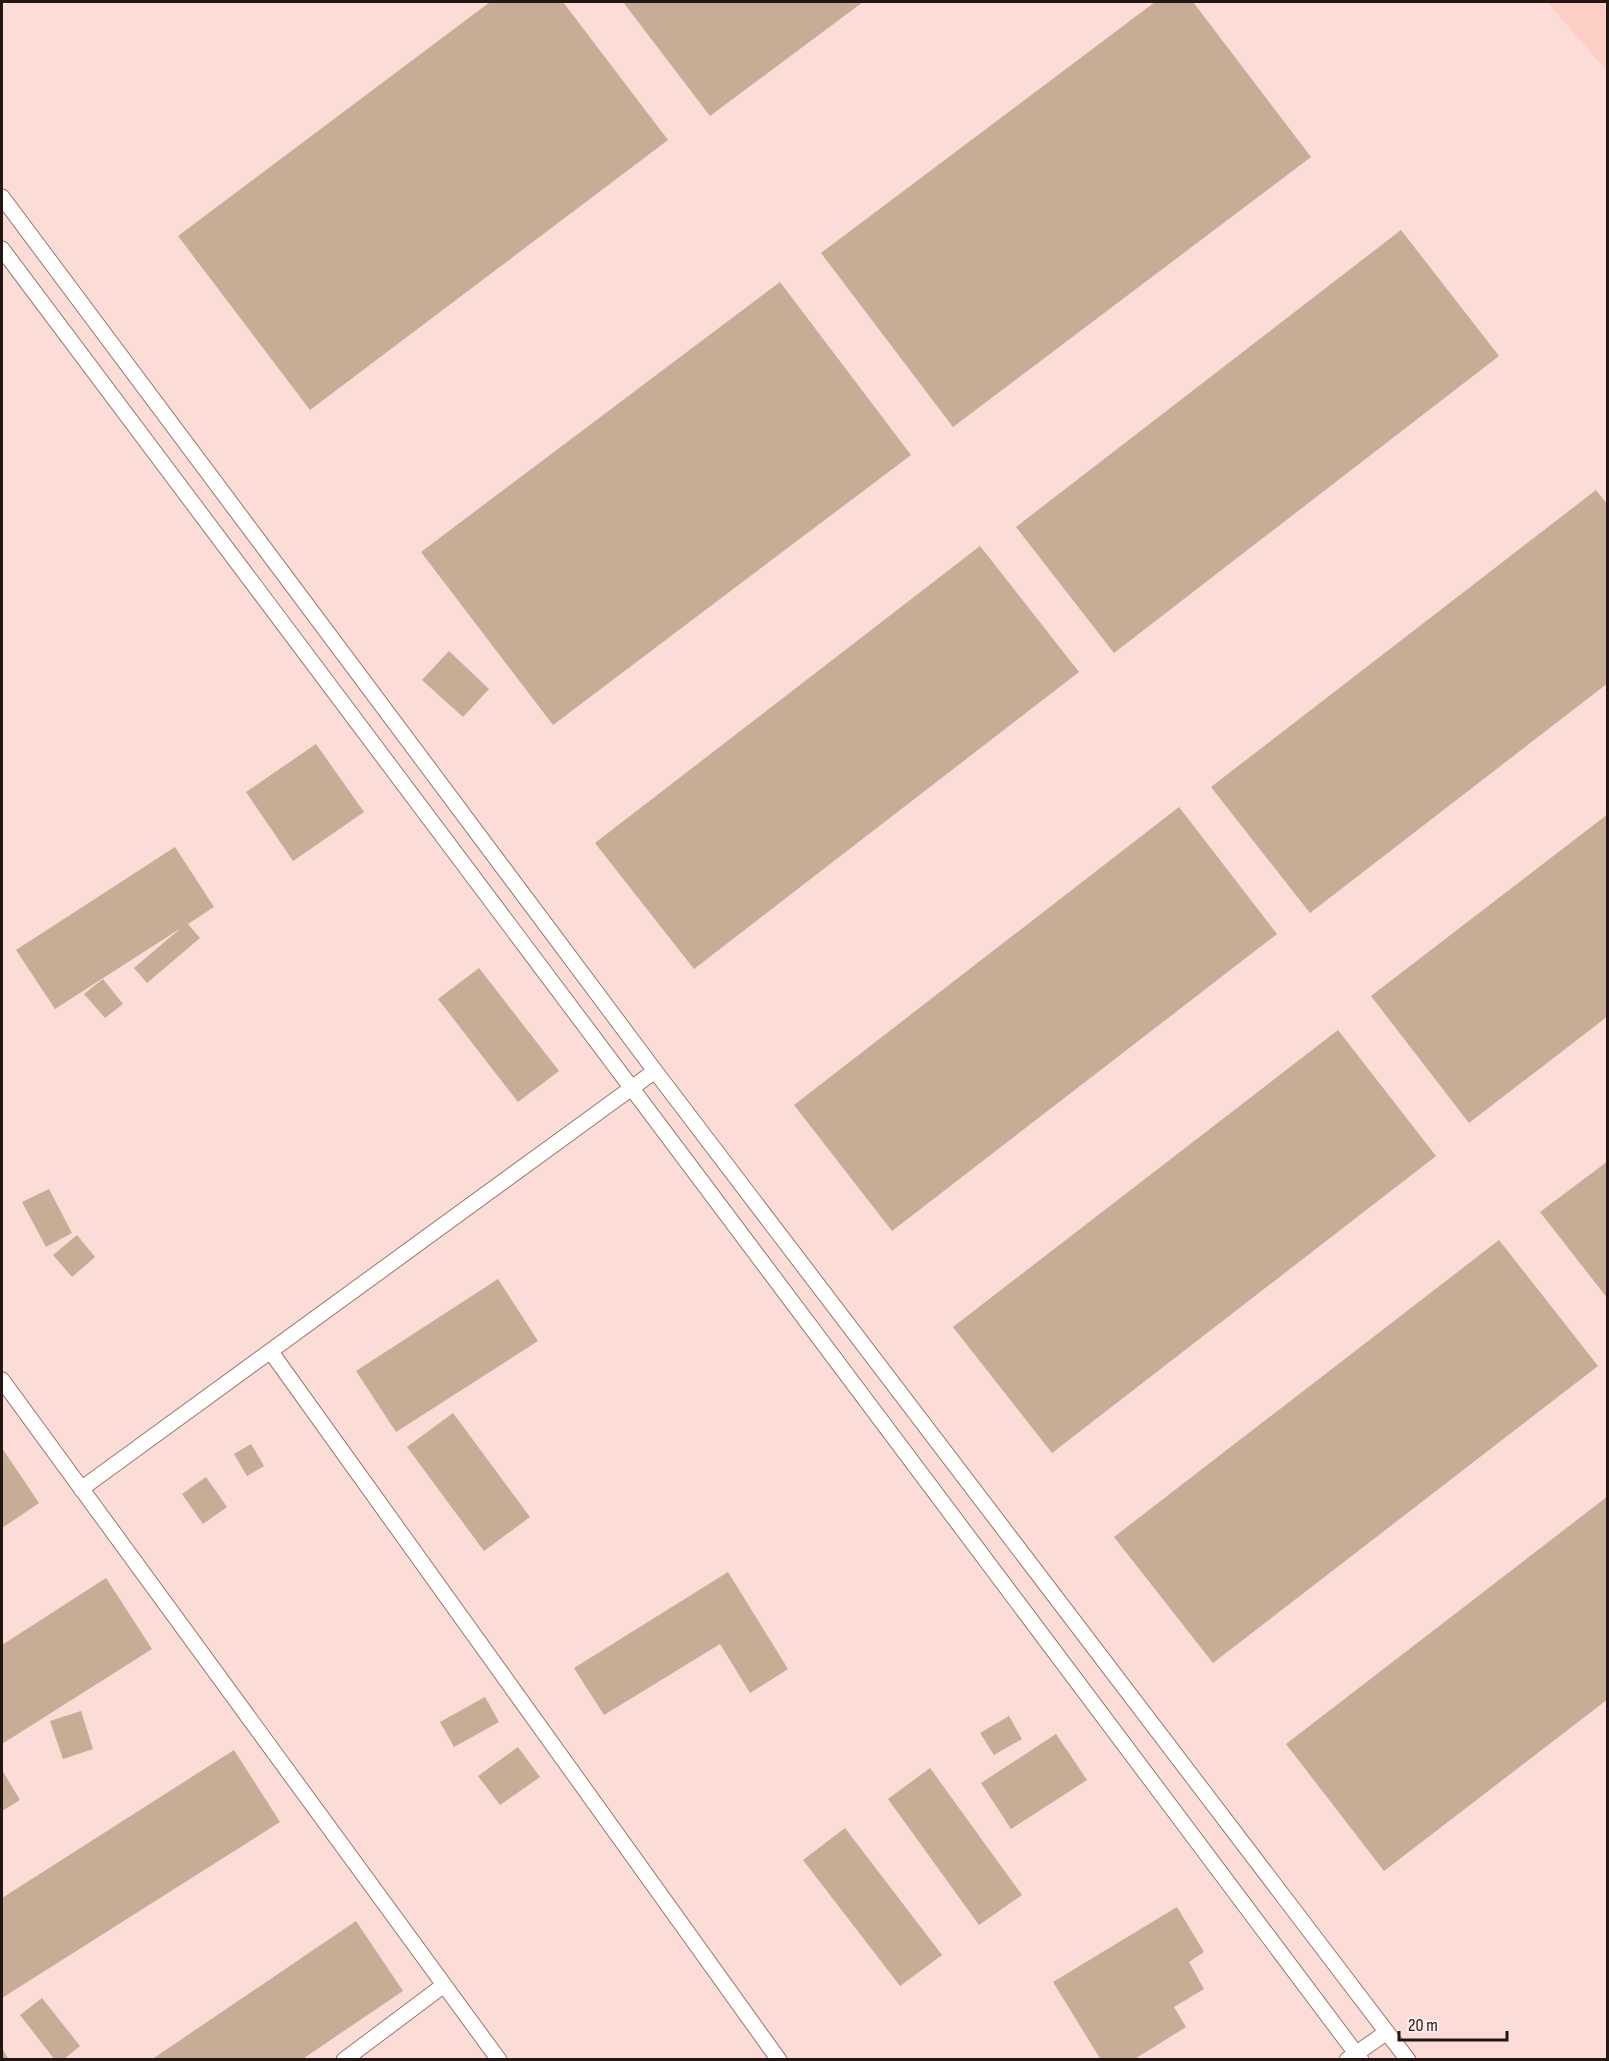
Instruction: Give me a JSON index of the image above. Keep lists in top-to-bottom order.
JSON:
{
  "scale_bar": "20 m"
}
